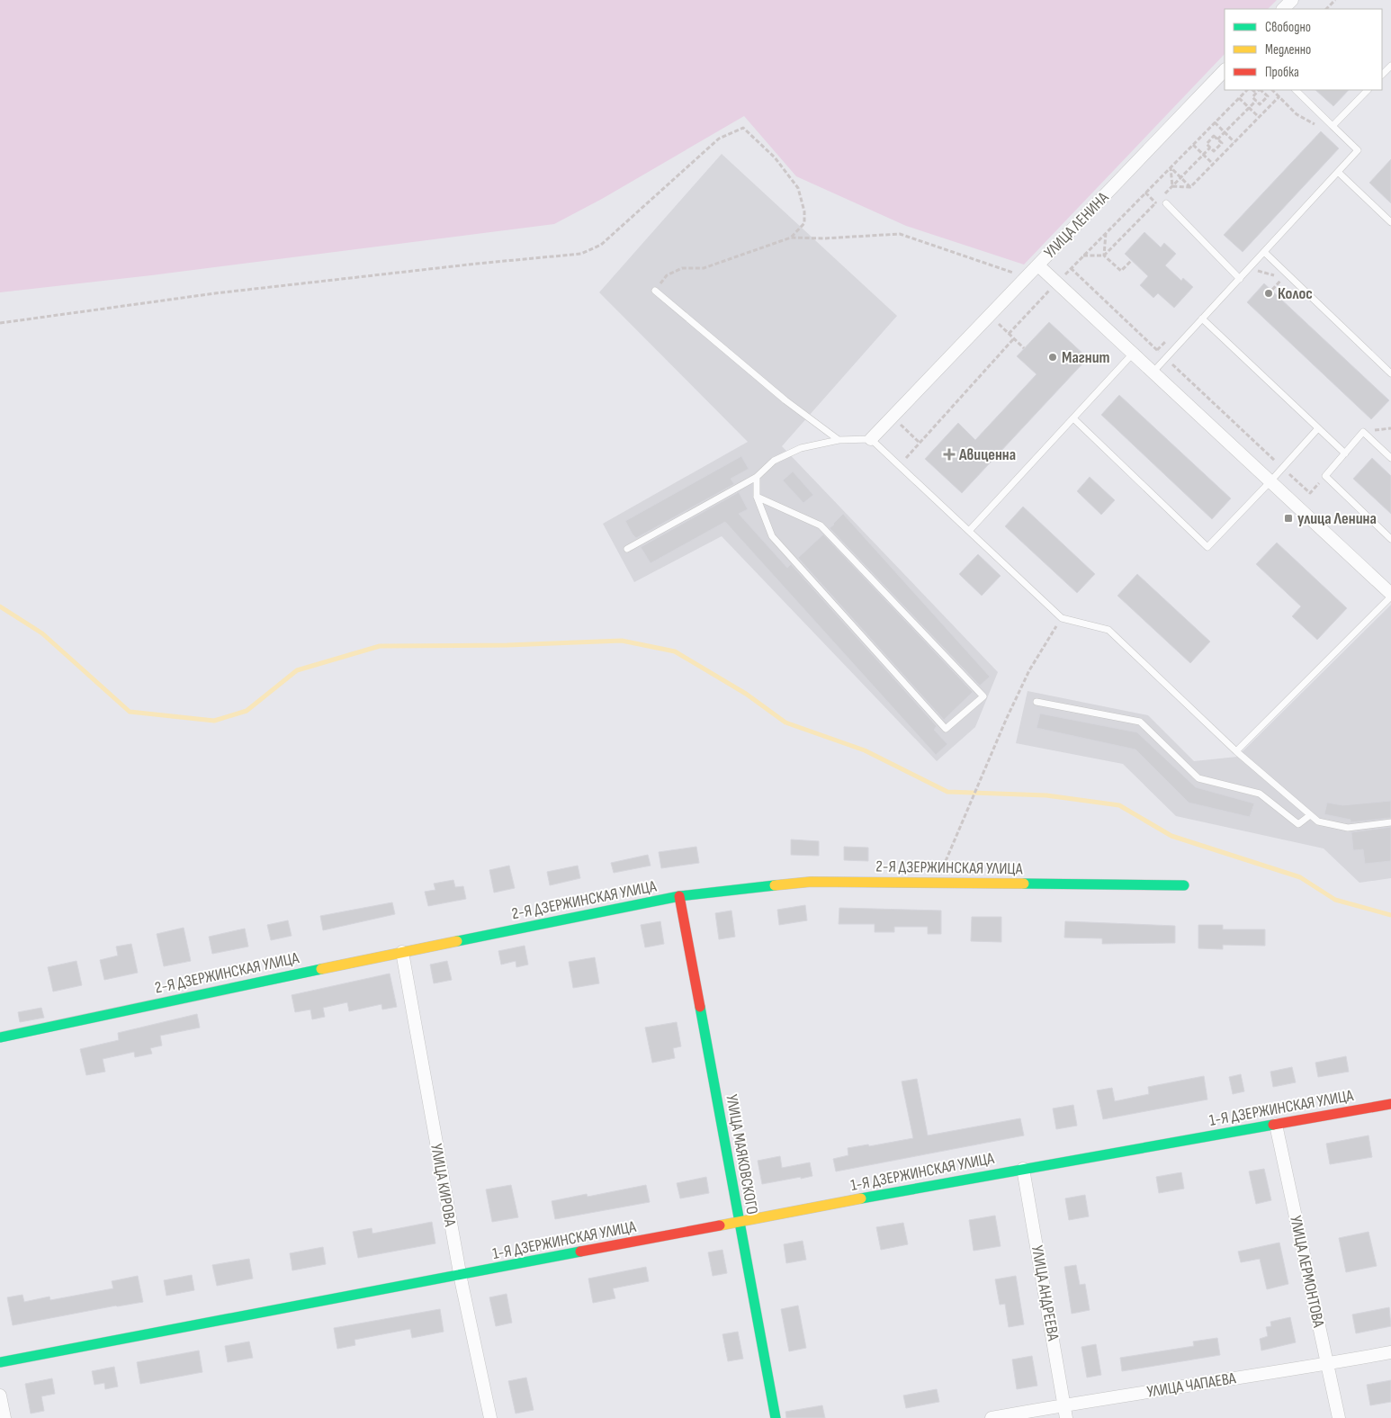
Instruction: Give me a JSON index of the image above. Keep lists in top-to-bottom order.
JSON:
{
  "streets": {
    "street": [
      "УЛИЦА ЛЕНИНА",
      "2-Я ДЗЕРЖИНСКАЯ УЛИЦА",
      "1-Я ДЗЕРЖИНСКАЯ УЛИЦА",
      "УЛИЦА МАЯКОВСКОГО",
      "УЛИЦА КИРОВА",
      "УЛИЦА ЛЕРМОНТОВА",
      "УЛИЦА АНДРЕЕВА",
      "УЛИЦА ЧАПАЕВА"
    ]
  },
  "crossings": [
    ["2-Я ДЗЕРЖИНСКАЯ УЛИЦА", "УЛИЦА МАЯКОВСКОГО"],
    ["2-Я ДЗЕРЖИНСКАЯ УЛИЦА", "УЛИЦА КИРОВА"],
    ["1-Я ДЗЕРЖИНСКАЯ УЛИЦА", "УЛИЦА МАЯКОВСКОГО"],
    ["1-Я ДЗЕРЖИНСКАЯ УЛИЦА", "УЛИЦА КИРОВА"],
    ["1-Я ДЗЕРЖИНСКАЯ УЛИЦА", "УЛИЦА ЛЕРМОНТОВА"],
    ["1-Я ДЗЕРЖИНСКАЯ УЛИЦА", "УЛИЦА АНДРЕЕВА"],
    ["УЛИЦА ЛЕРМОНТОВА", "УЛИЦА ЧАПАЕВА"],
    ["УЛИЦА АНДРЕЕВА", "УЛИЦА ЧАПАЕВА"]
  ],
  "places": {
    "other": ["Колос", "Магнит"],
    "health": ["Авиценна"],
    "transit": ["улица Ленина"]
  },
  "legend": ["Свободно", "Медленно", "Пробка"]
}
